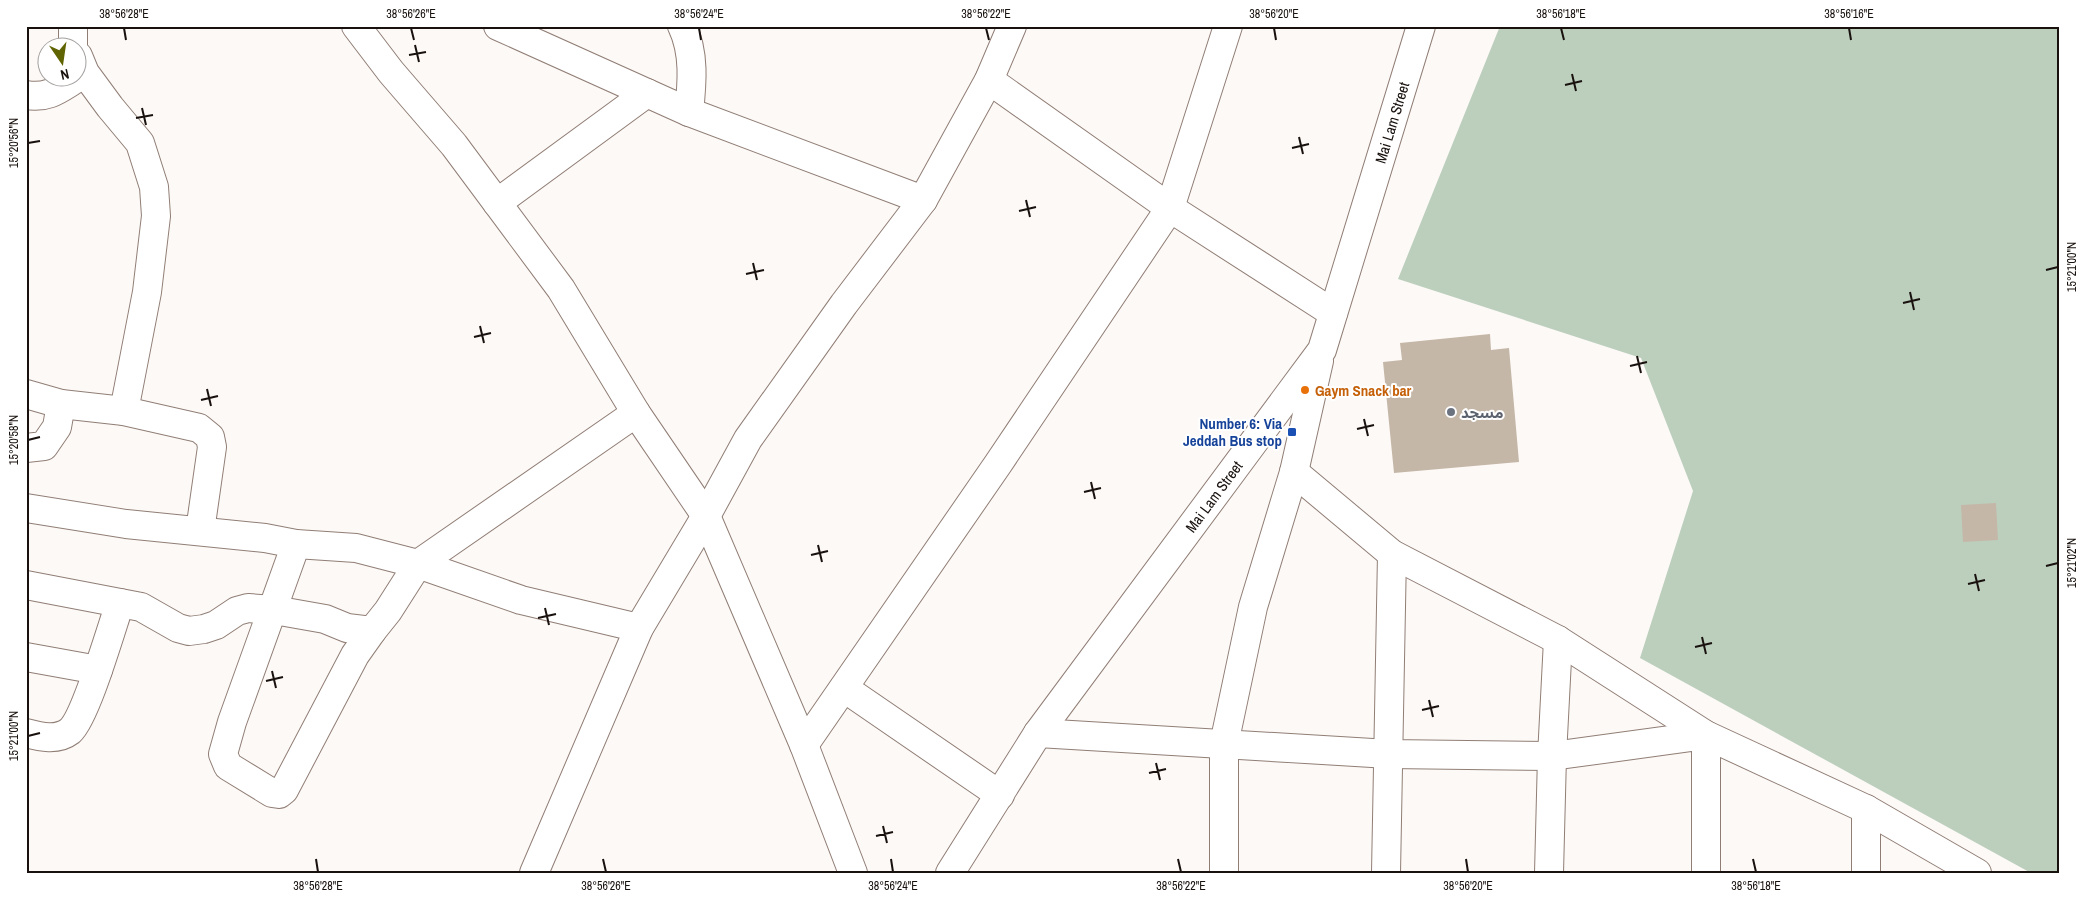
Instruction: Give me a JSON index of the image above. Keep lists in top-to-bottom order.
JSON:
{
  "streets": {
    "street": ["Mai Lam Street"]
  },
  "places": {
    "other": ["Gaym Snack bar", "مسجد"],
    "transit": ["Number 6: Via Jeddah Bus stop"]
  },
  "north": "bottom",
  "coordinates": [
    "38°56'28\"E",
    "38°56'26\"E",
    "38°56'24\"E",
    "38°56'22\"E",
    "38°56'20\"E",
    "38°56'18\"E",
    "38°56'16\"E",
    "15°20'56\"N",
    "15°21'00\"N",
    "15°20'58\"N",
    "15°21'02\"N"
  ]
}
